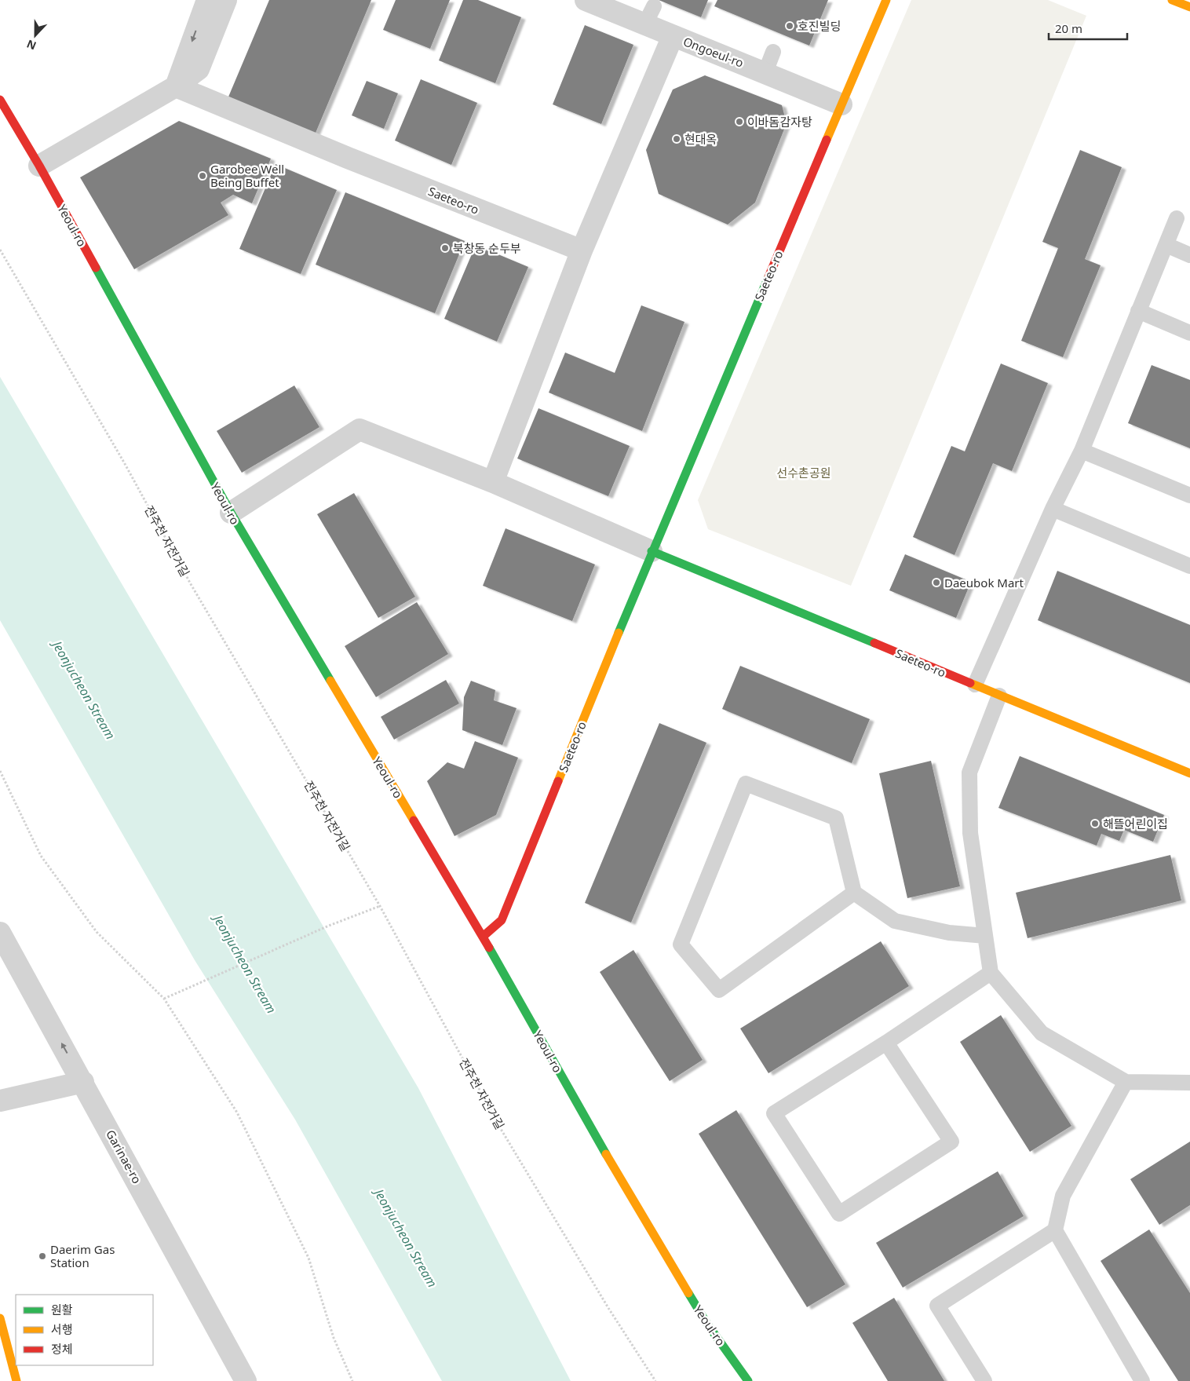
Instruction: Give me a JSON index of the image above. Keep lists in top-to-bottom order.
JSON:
{
  "streets": {
    "street": [
      "Ongoeul-ro",
      "Saeteo-ro",
      "Yeoul-ro",
      "Garinae-ro"
    ],
    "path": ["전주천 자전거길"]
  },
  "crossings": [
    ["Ongoeul-ro", "Saeteo-ro"],
    ["Saeteo-ro", "Yeoul-ro"]
  ],
  "water": ["Jeonjucheon Stream"],
  "parks": ["선수촌공원"],
  "places": [
    "호진빌딩",
    "이바돔감자탕",
    "현대옥",
    "Garobee Well Being Buffet",
    "북창동 순두부",
    "Daeubok Mart",
    "해뜰어린이집",
    "Daerim Gas Station"
  ],
  "legend": ["원활", "서행", "정체"],
  "scale_bar": "20 m",
  "north": "bottom"
}
